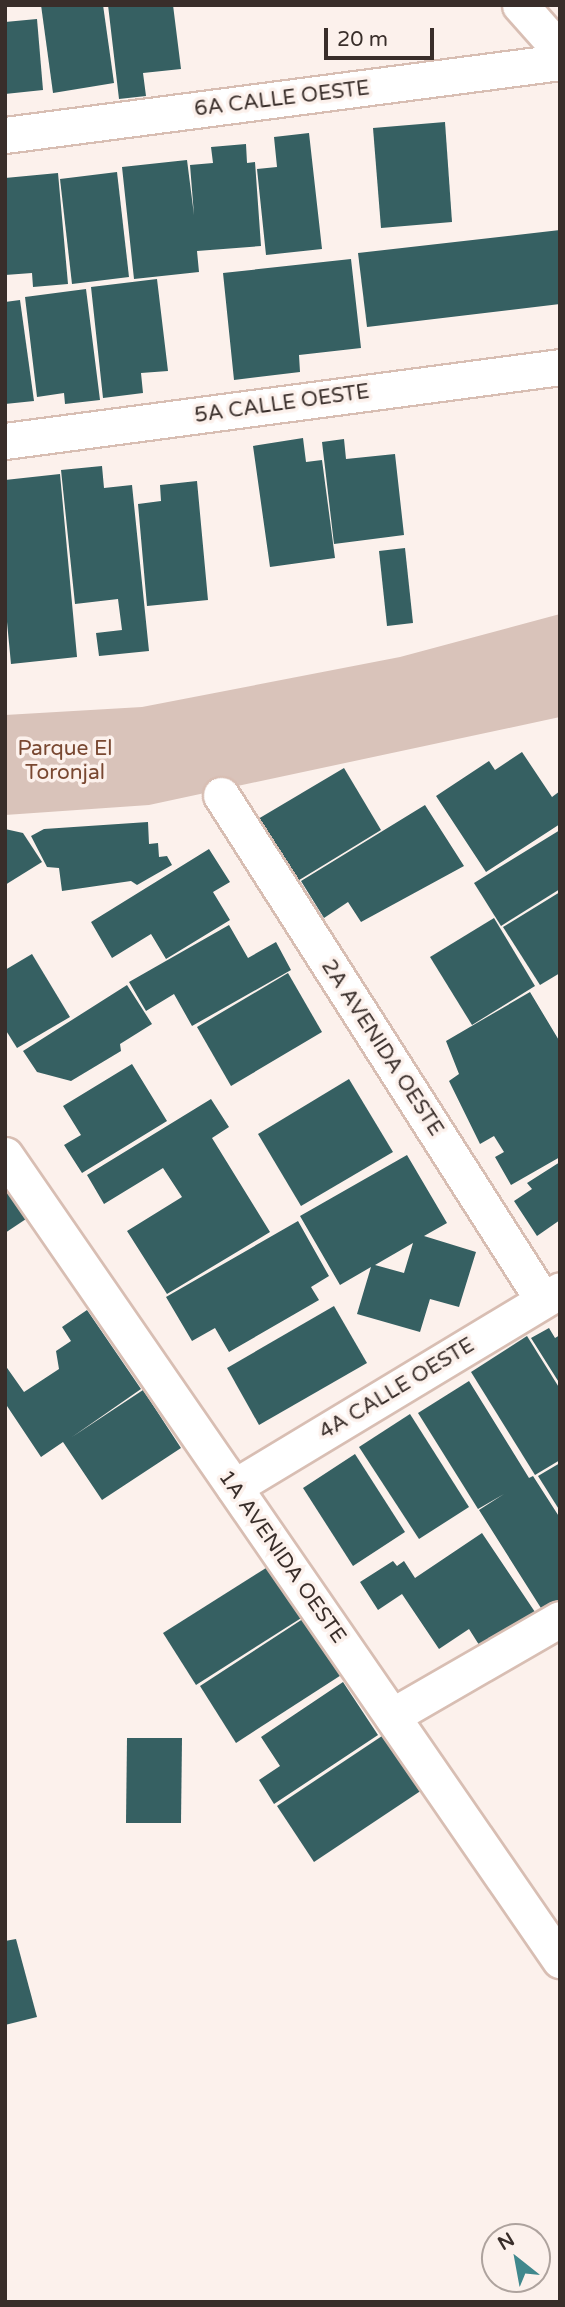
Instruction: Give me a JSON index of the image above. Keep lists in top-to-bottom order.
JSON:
{
  "streets": {
    "street": [
      "6A CALLE OESTE",
      "5A CALLE OESTE",
      "2A AVENIDA OESTE",
      "4A CALLE OESTE",
      "1A AVENIDA OESTE"
    ]
  },
  "crossings": [
    ["2A AVENIDA OESTE", "4A CALLE OESTE"],
    ["4A CALLE OESTE", "1A AVENIDA OESTE"]
  ],
  "parks": ["Parque El Toronjal"],
  "scale_bar": "20 m",
  "north": "top left"
}
